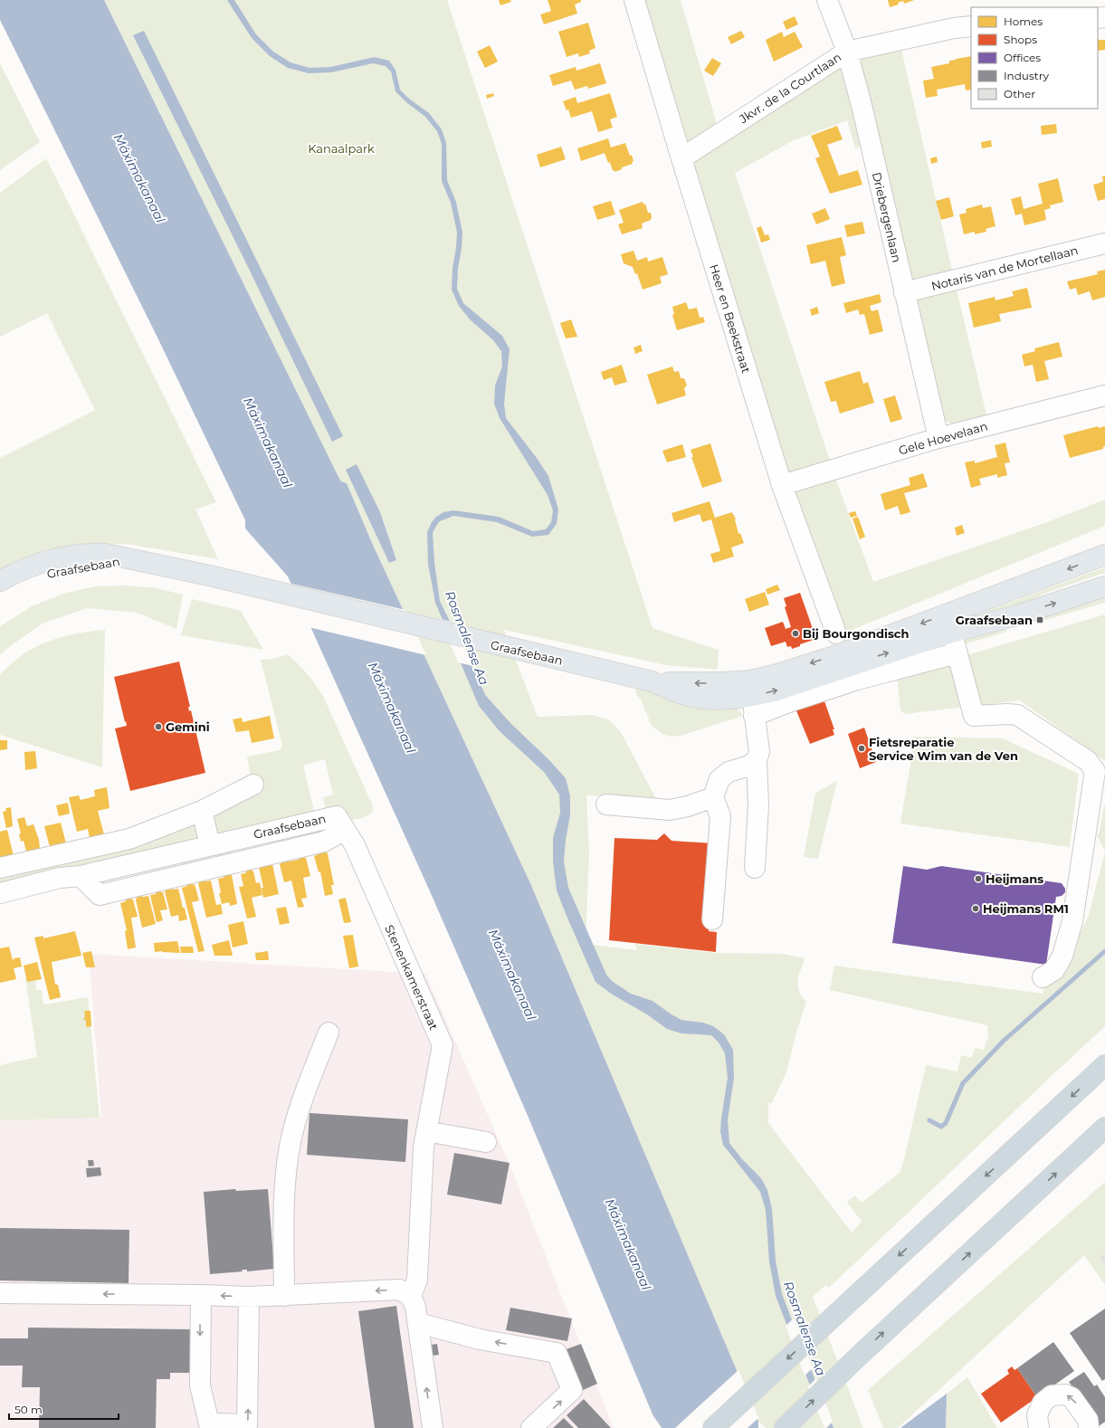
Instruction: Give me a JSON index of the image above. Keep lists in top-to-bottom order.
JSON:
{
  "streets": {
    "main road": ["Graafsebaan"],
    "street": [
      "Jkvr. de la Courtlaan",
      "Driebergenlaan",
      "Notaris van de Mortellaan",
      "Heer en Beekstraat",
      "Gele Hoevelaan",
      "Stenenkamerstraat"
    ]
  },
  "crossings": [
    ["Jkvr. de la Courtlaan", "Driebergenlaan"],
    ["Jkvr. de la Courtlaan", "Heer en Beekstraat"],
    ["Driebergenlaan", "Notaris van de Mortellaan"],
    ["Driebergenlaan", "Gele Hoevelaan"],
    ["Heer en Beekstraat", "Gele Hoevelaan"],
    ["Graafsebaan", "Stenenkamerstraat"]
  ],
  "water": ["Máximakanaal", "Rosmalense Aa"],
  "parks": ["Kanaalpark"],
  "places": {
    "transit": ["Graafsebaan"],
    "other": [
      "Bij Bourgondisch",
      "Gemini",
      "Fietsreparatie Service Wim van de Ven",
      "Heijmans",
      "Heijmans RM1"
    ]
  },
  "legend": [
    "Homes",
    "Shops",
    "Offices",
    "Industry",
    "Other"
  ],
  "scale_bar": "50 m"
}
